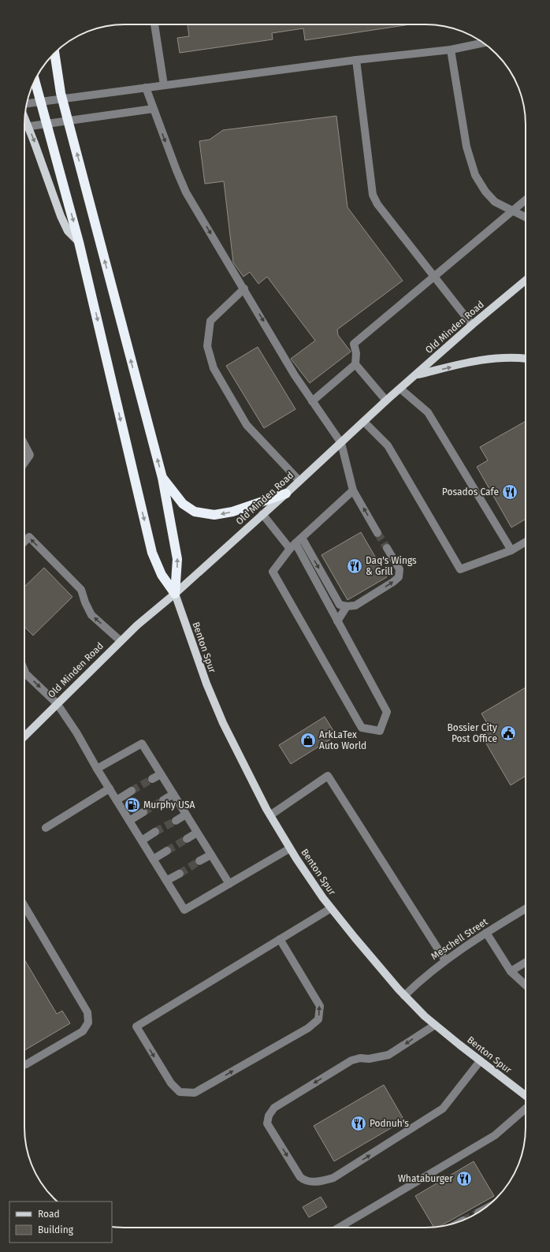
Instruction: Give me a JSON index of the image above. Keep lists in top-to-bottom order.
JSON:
{
  "streets": {
    "main road": ["Old Minden Road", "Benton Spur"],
    "street": ["Meschell Street"]
  },
  "crossings": [
    ["Old Minden Road", "Benton Spur"],
    ["Benton Spur", "Meschell Street"]
  ],
  "places": {
    "restaurant": [
      "Posados Cafe",
      "Daq's Wings & Grill",
      "Podnuh's",
      "Whataburger"
    ],
    "public building": ["Bossier City Post Office"],
    "shop": ["ArkLaTex Auto World"],
    "fuel station": ["Murphy USA"]
  },
  "legend": ["Road", "Building"]
}
